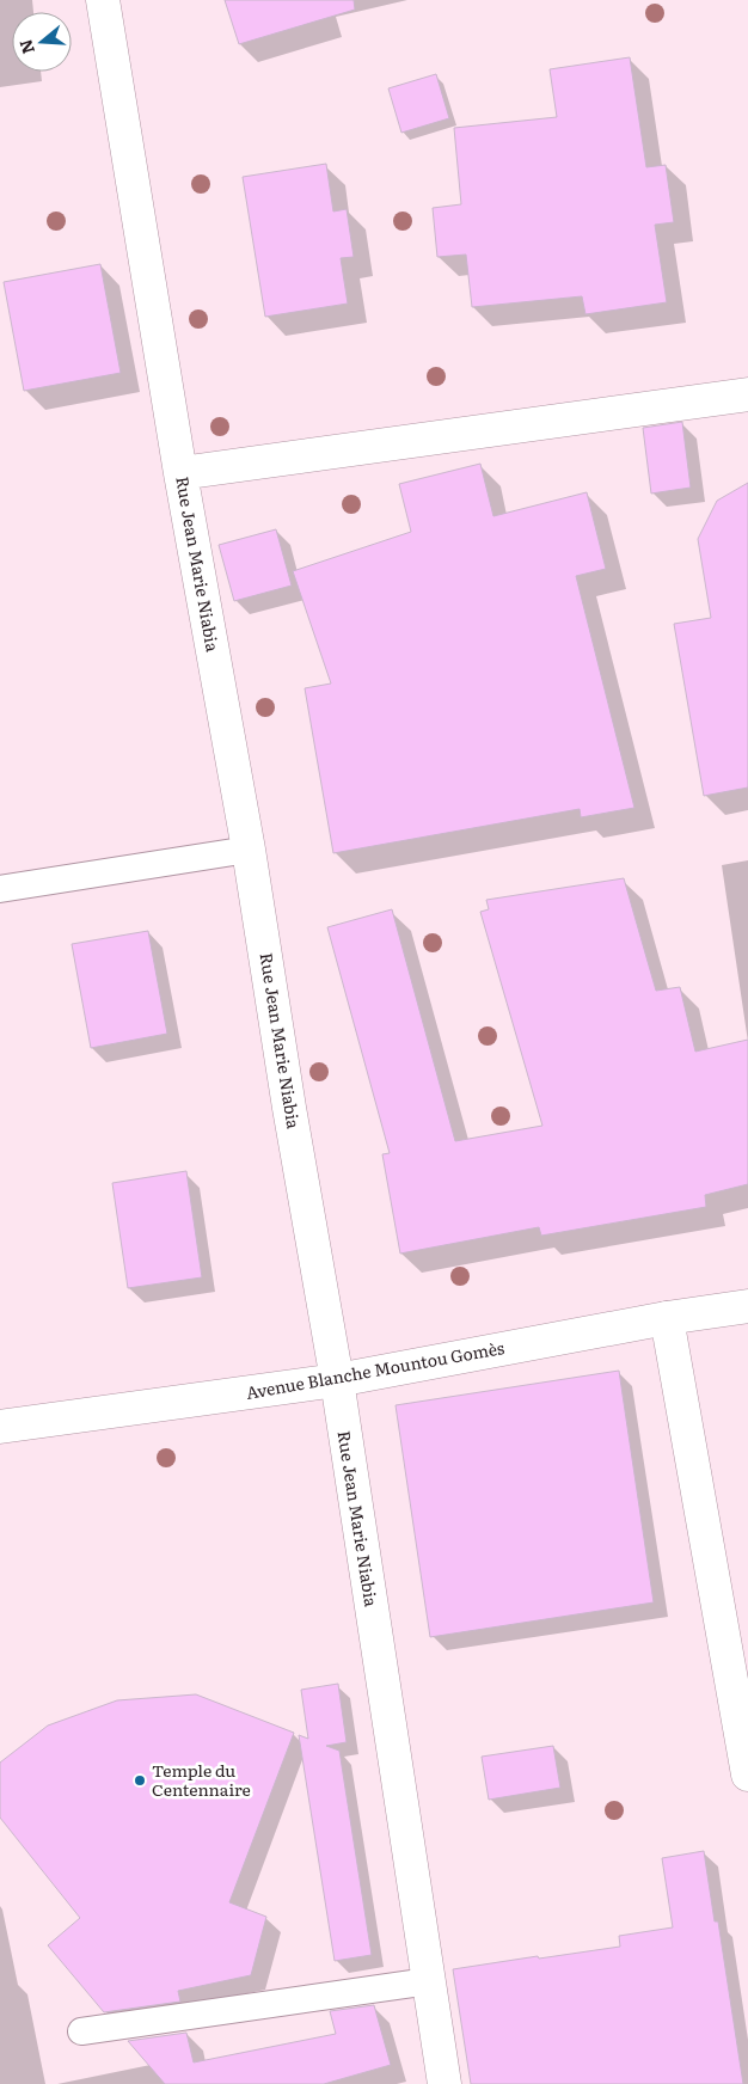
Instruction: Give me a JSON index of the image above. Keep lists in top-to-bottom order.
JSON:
{
  "streets": {
    "street": ["Rue Jean Marie Niabia", "Avenue Blanche Mountou Gomès"]
  },
  "crossings": [
    ["Rue Jean Marie Niabia", "Avenue Blanche Mountou Gomès"]
  ],
  "places": ["Temple du Centennaire"],
  "north": "left"
}
